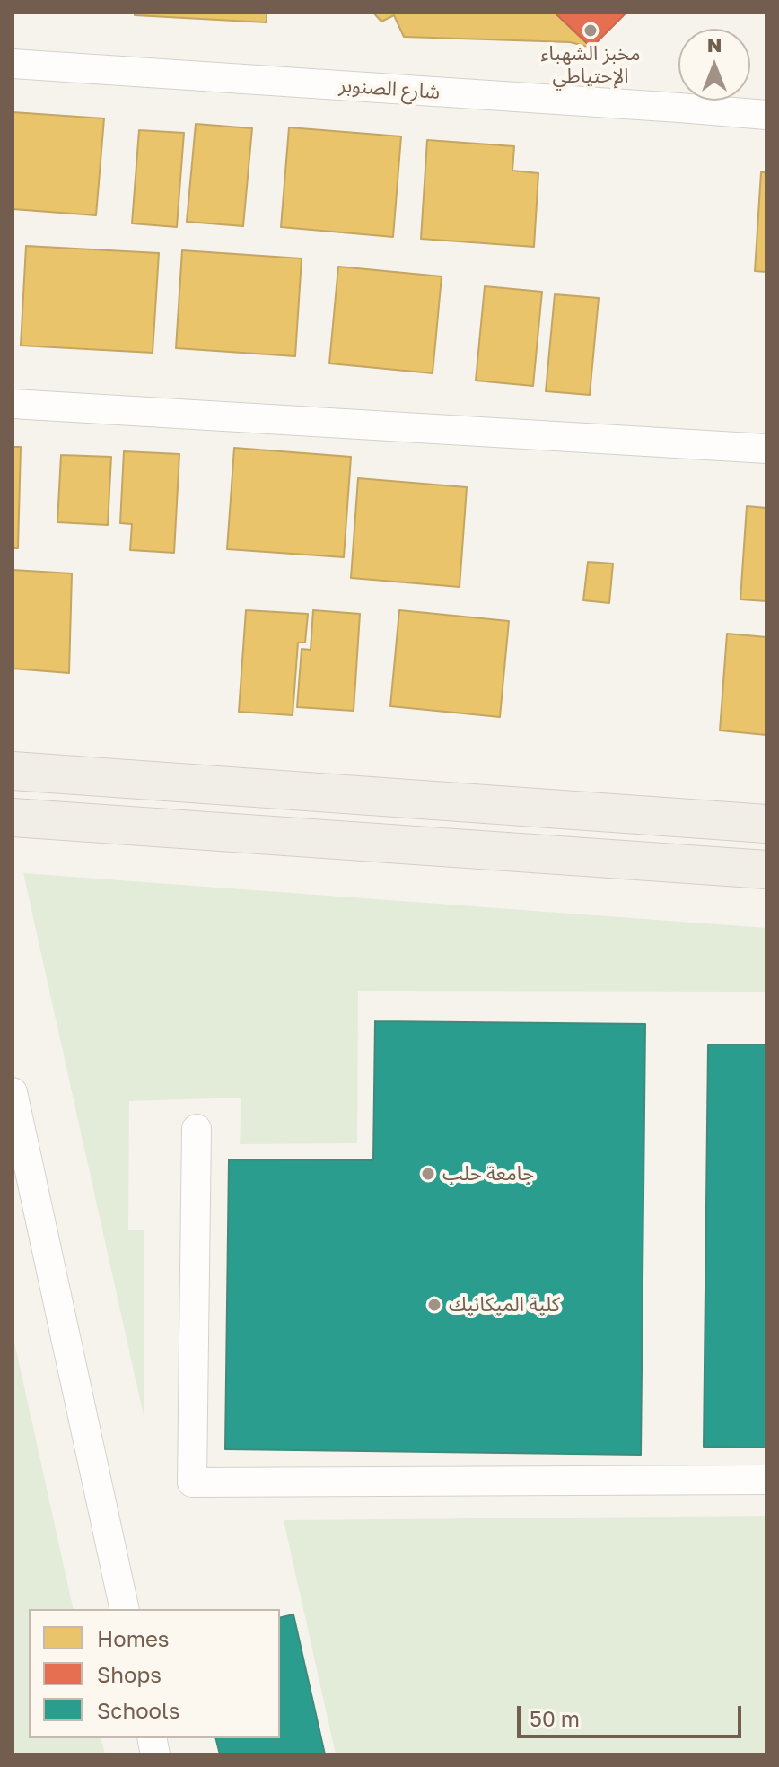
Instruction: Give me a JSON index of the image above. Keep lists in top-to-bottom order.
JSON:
{
  "streets": {
    "street": ["شارع الصنوبر"]
  },
  "places": ["مخبز الشهباء الإحتياطي", "جامعة حلب", "كلية الميكانيك"],
  "legend": ["Homes", "Shops", "Schools"],
  "scale_bar": "50 m",
  "north": "top"
}
